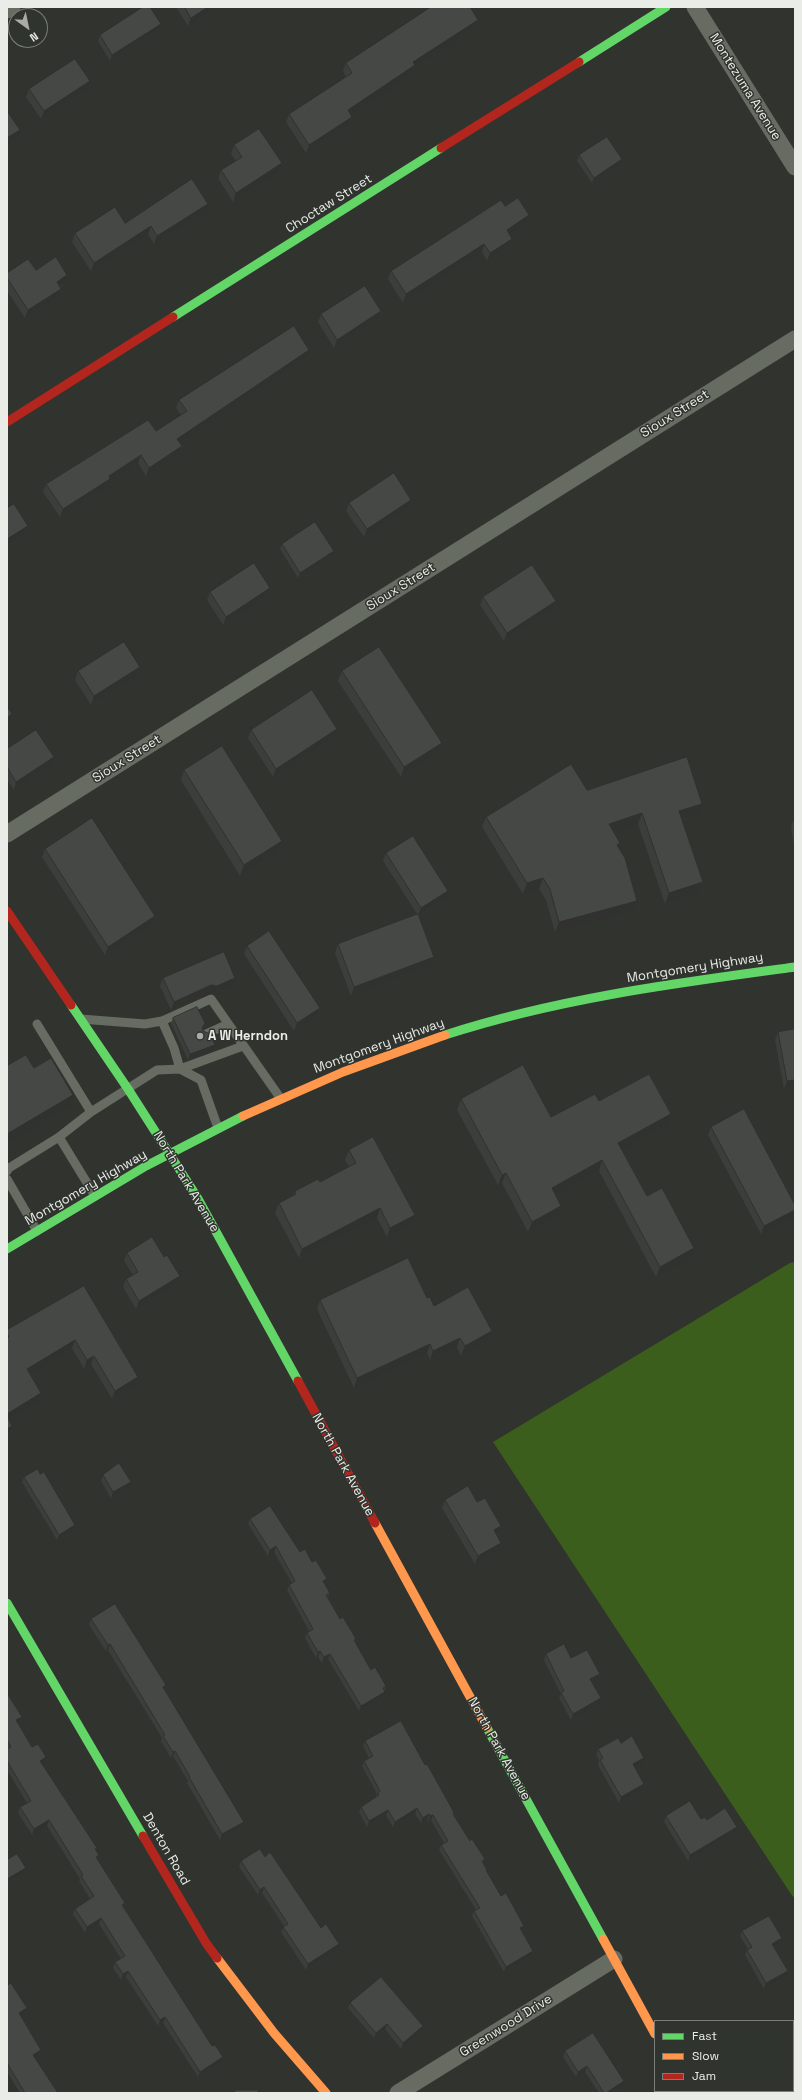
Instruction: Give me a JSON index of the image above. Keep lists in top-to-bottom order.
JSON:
{
  "streets": {
    "street": [
      "Montezuma Avenue",
      "Choctaw Street",
      "Sioux Street",
      "Montgomery Highway",
      "North Park Avenue",
      "Denton Road",
      "Greenwood Drive"
    ]
  },
  "crossings": [
    ["Montgomery Highway", "North Park Avenue"],
    ["North Park Avenue", "Greenwood Drive"]
  ],
  "places": ["A W Herndon"],
  "legend": ["Fast", "Slow", "Jam"],
  "north": "bottom right"
}
